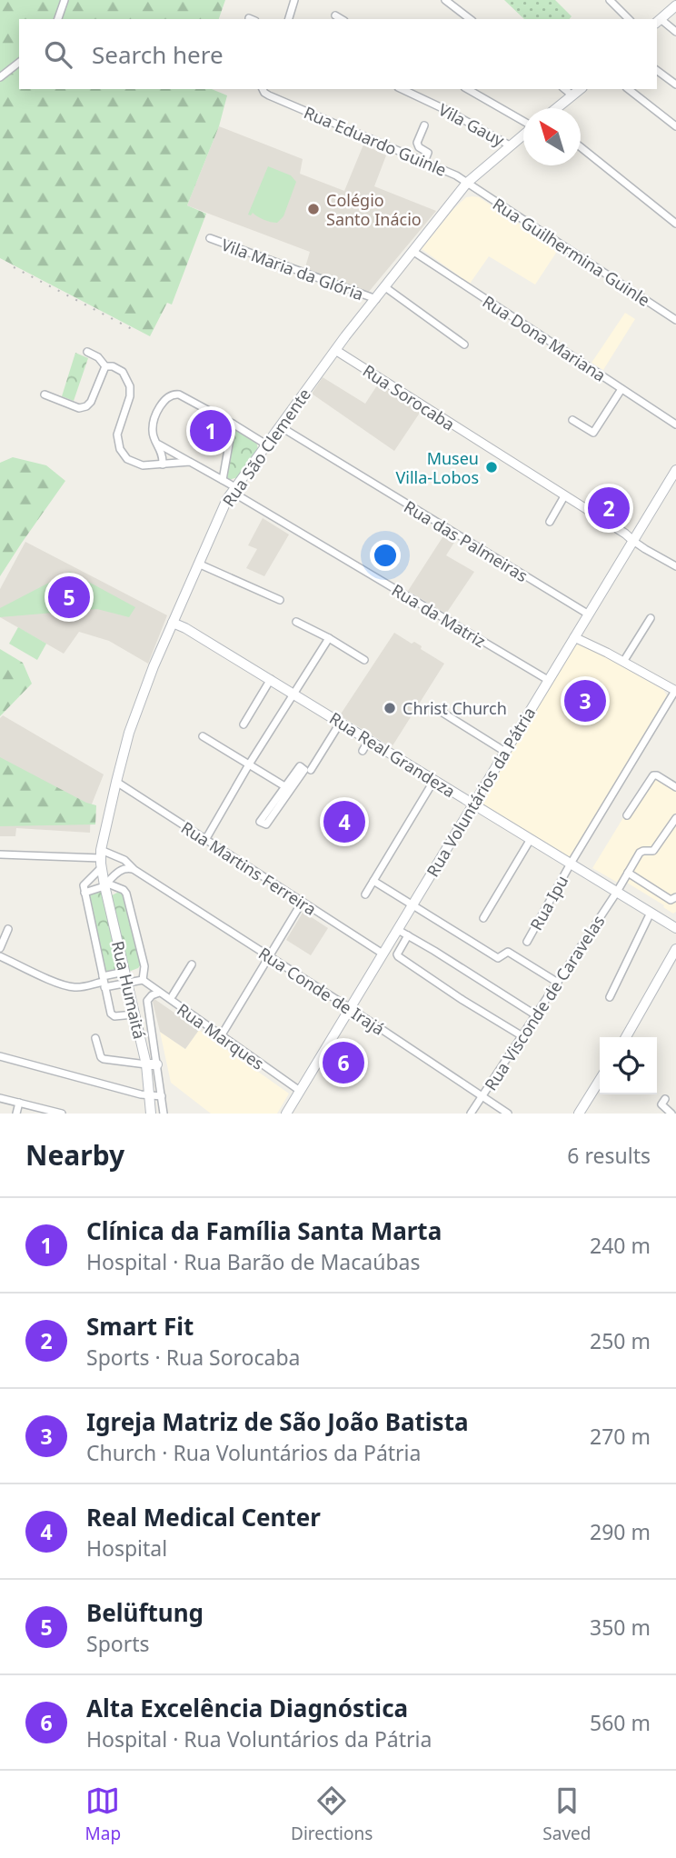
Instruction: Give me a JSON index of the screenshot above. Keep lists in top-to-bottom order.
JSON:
{
  "streets": {
    "main road": [
      "Rua São Clemente",
      "Rua Real Grandeza",
      "Rua Voluntários da Pátria",
      "Rua Humaitá"
    ],
    "street": [
      "Vila Gauy",
      "Rua Eduardo Guinle",
      "Rua Guilhermina Guinle",
      "Vila Maria da Glória",
      "Rua Dona Mariana",
      "Rua Sorocaba",
      "Rua das Palmeiras",
      "Rua da Matriz",
      "Rua Martins Ferreira",
      "Rua Ipu",
      "Rua Conde de Irajá",
      "Rua Visconde de Caravelas",
      "Rua Marques"
    ]
  },
  "crossings": [
    ["Vila Gauy", "Rua São Clemente"],
    ["Rua Eduardo Guinle", "Rua Guilhermina Guinle"],
    ["Rua Eduardo Guinle", "Rua São Clemente"],
    ["Rua Guilhermina Guinle", "Rua São Clemente"],
    ["Vila Maria da Glória", "Rua São Clemente"],
    ["Rua Dona Mariana", "Rua São Clemente"],
    ["Rua Sorocaba", "Rua São Clemente"],
    ["Rua Sorocaba", "Rua Voluntários da Pátria"],
    ["Rua São Clemente", "Rua das Palmeiras"],
    ["Rua São Clemente", "Rua da Matriz"],
    ["Rua São Clemente", "Rua Real Grandeza"],
    ["Rua São Clemente", "Rua Martins Ferreira"],
    ["Rua São Clemente", "Rua Humaitá"],
    ["Rua São Clemente", "Rua Conde de Irajá"],
    ["Rua das Palmeiras", "Rua Voluntários da Pátria"],
    ["Rua da Matriz", "Rua Voluntários da Pátria"],
    ["Rua Real Grandeza", "Rua Voluntários da Pátria"],
    ["Rua Real Grandeza", "Rua Ipu"],
    ["Rua Real Grandeza", "Rua Visconde de Caravelas"],
    ["Rua Voluntários da Pátria", "Rua Martins Ferreira"],
    ["Rua Voluntários da Pátria", "Rua Conde de Irajá"],
    ["Rua Voluntários da Pátria", "Rua Marques"],
    ["Rua Humaitá", "Rua Conde de Irajá"],
    ["Rua Humaitá", "Rua Marques"],
    ["Rua Conde de Irajá", "Rua Visconde de Caravelas"]
  ],
  "places": ["Colégio Santo Inácio", "Museu Villa-Lobos", "Christ Church"],
  "north": "top left",
  "page": {
    "search": "Search here",
    "pins": [
      "1",
      "2",
      "5",
      "3",
      "4",
      "6"
    ],
    "heading": ["Nearby", "6 results"],
    "list": [
      {
        "mark": "1",
        "name": "Clínica da Família Santa Marta",
        "note": "Hospital · Rua Barão de Macaúbas",
        "value": "240 m"
      },
      {
        "mark": "2",
        "name": "Smart Fit",
        "note": "Sports · Rua Sorocaba",
        "value": "250 m"
      },
      {
        "mark": "3",
        "name": "Igreja Matriz de São João Batista",
        "note": "Church · Rua Voluntários da Pátria",
        "value": "270 m"
      },
      {
        "mark": "4",
        "name": "Real Medical Center",
        "note": "Hospital",
        "value": "290 m"
      },
      {
        "mark": "5",
        "name": "Belüftung",
        "note": "Sports",
        "value": "350 m"
      },
      {
        "mark": "6",
        "name": "Alta Excelência Diagnóstica",
        "note": "Hospital · Rua Voluntários da Pátria",
        "value": "560 m"
      }
    ],
    "nav": ["Map", "Directions", "Saved"]
  }
}
